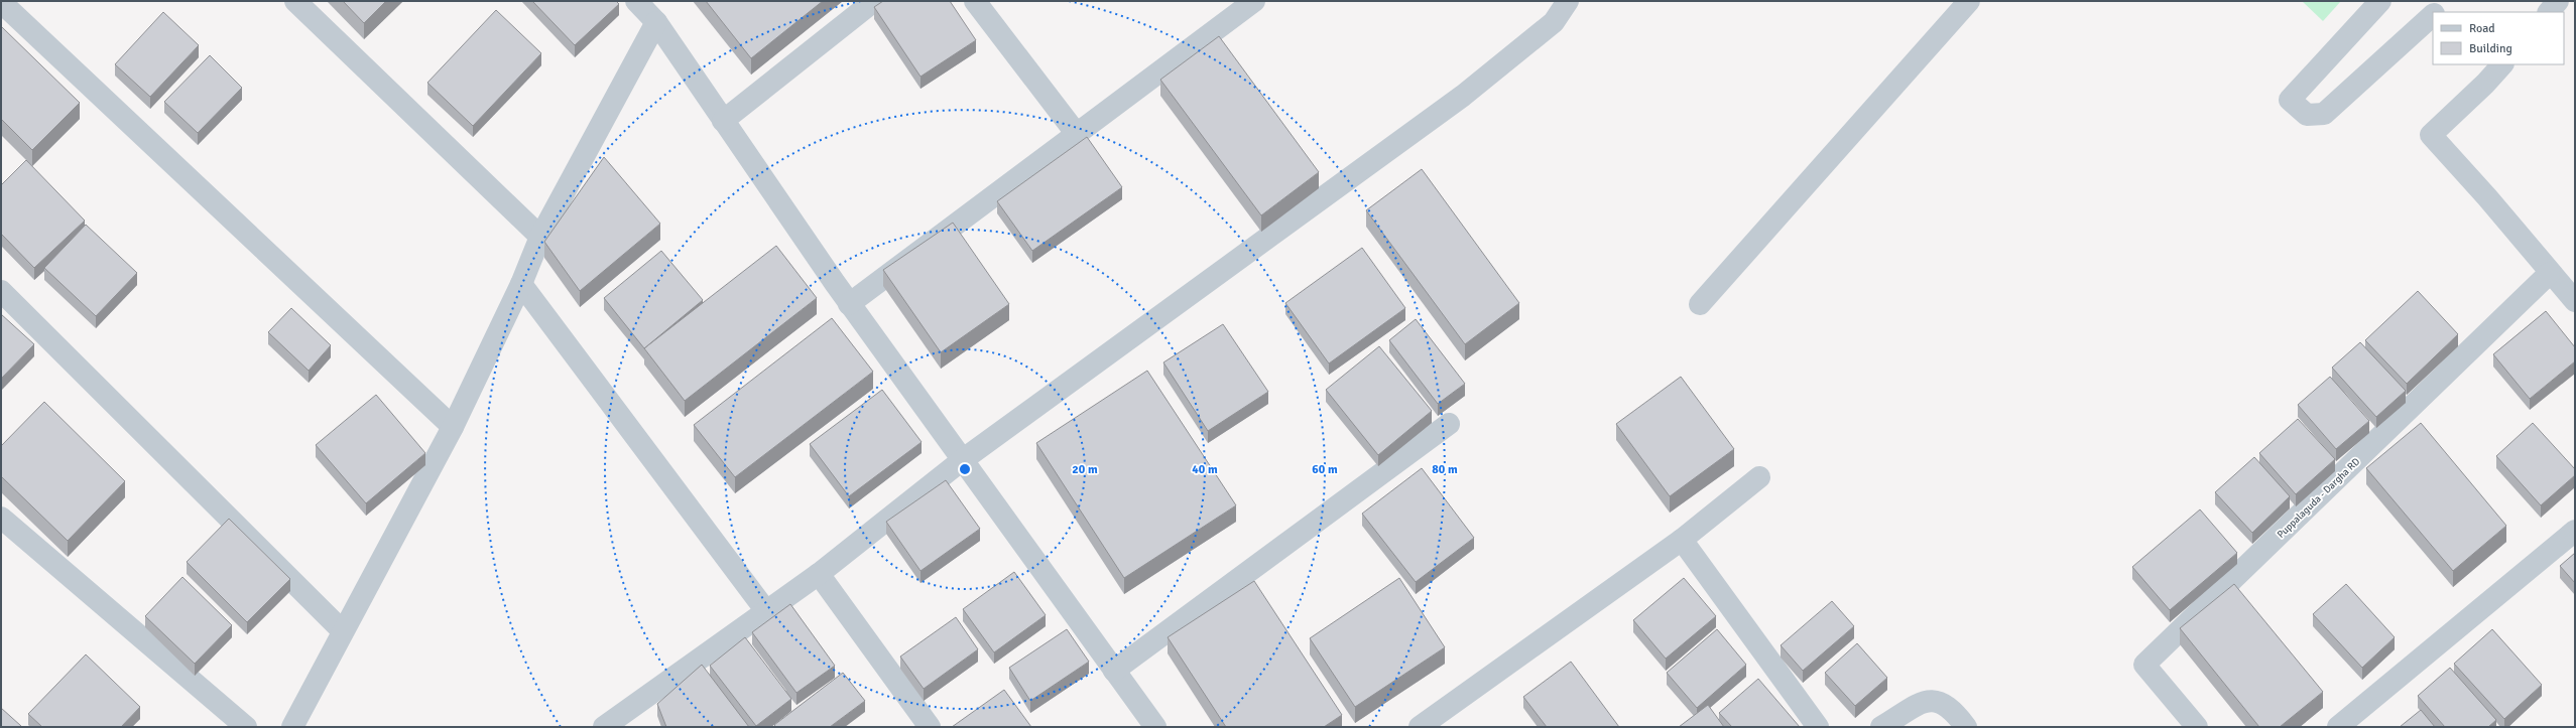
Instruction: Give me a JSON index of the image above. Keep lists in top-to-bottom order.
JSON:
{
  "streets": {
    "street": ["Puppalaguda - Dargha RD"]
  },
  "legend": ["Road", "Building"],
  "rings": [
    "20 m",
    "40 m",
    "60 m",
    "80 m"
  ]
}
